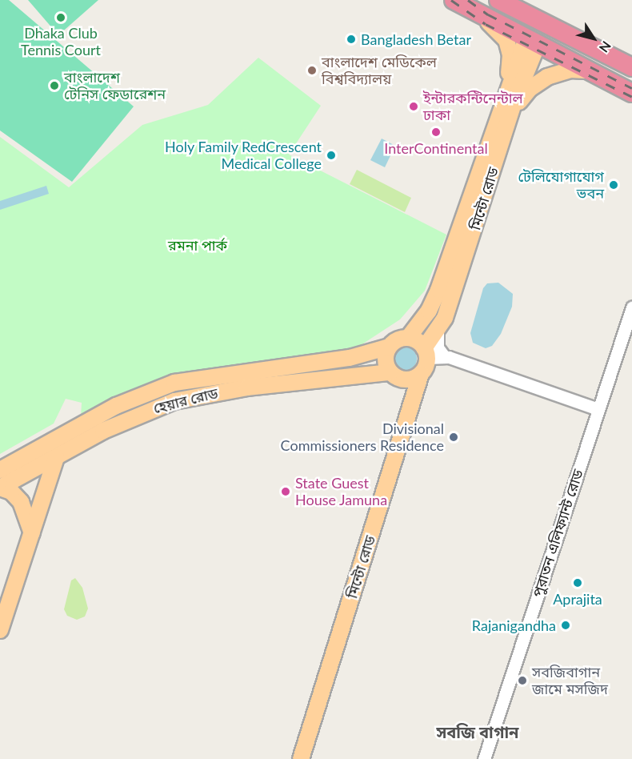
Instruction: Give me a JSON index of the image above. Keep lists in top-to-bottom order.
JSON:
{
  "streets": {
    "main road": ["মিন্টো রোড", "হেয়ার রোড"],
    "street": ["পুরাতন এলিফ্যান্ট রোড"]
  },
  "crossings": [
    ["মিন্টো রোড", "হেয়ার রোড"]
  ],
  "districts": ["সবজি বাগান"],
  "parks": ["রমনা পার্ক"],
  "places": [
    "Dhaka Club Tennis Court",
    "Bangladesh Betar",
    "বাংলাদেশ মেডিকেল বিশ্ববিদ্যালয়",
    "বাংলাদেশ টেনিস ফেডারেশন",
    "ইন্টারকন্টিনেন্টাল ঢাকা",
    "InterContinental",
    "Holy Family RedCrescent Medical College",
    "টেলিযোগাযোগ ভবন",
    "Divisional Commissioners Residence",
    "State Guest House Jamuna",
    "Aprajita",
    "Rajanigandha",
    "সবজিবাগান জামে মসজিদ"
  ],
  "north": "bottom right"
}
